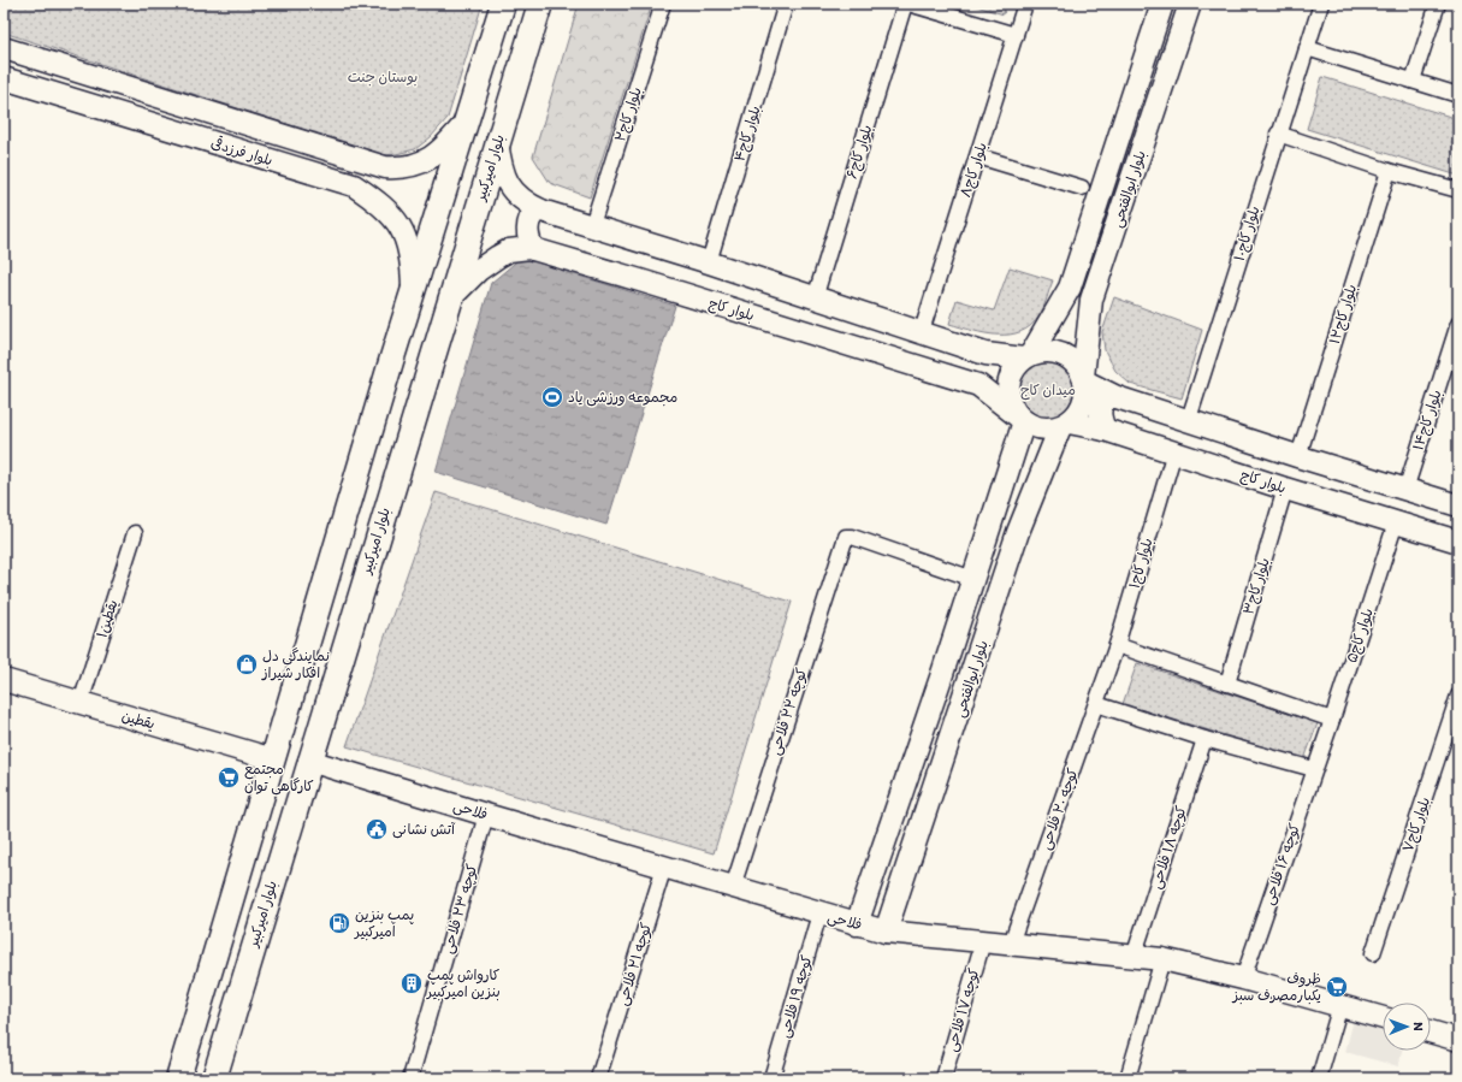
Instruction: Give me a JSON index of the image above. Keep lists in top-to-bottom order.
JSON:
{
  "streets": {
    "main road": ["بلوار امیرکبیر"],
    "street": [
      "بلوار کاج۲",
      "بلوار کاج۴",
      "بلوار فرزدقی",
      "بلوار کاج۶",
      "بلوار کاج۸",
      "بلوار ابوالفتحی",
      "بلوار کاج۱۰",
      "بلوار کاج",
      "بلوار کاج۱۲",
      "بلوار کاج۱۴",
      "بلوار کاج۱",
      "بلوار کاج۳",
      "یقطین۱",
      "بلوار کاج۵",
      "کوچه ۲۲ فلاحی",
      "یقطین",
      "کوچه ۲۰ فلاحی",
      "فلاحی",
      "بلوار کاج۷",
      "کوچه ۱۸ فلاحی",
      "کوچه ۱۶ فلاحی",
      "کوچه ۲۳ فلاحی",
      "کوچه ۲۱ فلاحی",
      "کوچه ۱۹ فلاحی",
      "کوچه ۱۷ فلاحی"
    ]
  },
  "crossings": [
    ["بلوار امیرکبیر", "بلوار کاج"],
    ["بلوار امیرکبیر", "فلاحی"],
    ["بلوار ابوالفتحی", "بلوار کاج"],
    ["بلوار ابوالفتحی", "کوچه ۲۲ فلاحی"],
    ["بلوار ابوالفتحی", "فلاحی"],
    ["بلوار کاج", "بلوار کاج۱"],
    ["بلوار کاج", "بلوار کاج۳"],
    ["بلوار کاج", "بلوار کاج۵"],
    ["بلوار کاج۱", "کوچه ۲۰ فلاحی"],
    ["یقطین۱", "یقطین"],
    ["بلوار کاج۵", "کوچه ۱۶ فلاحی"],
    ["کوچه ۲۲ فلاحی", "فلاحی"],
    ["کوچه ۲۰ فلاحی", "فلاحی"],
    ["فلاحی", "کوچه ۱۸ فلاحی"],
    ["فلاحی", "کوچه ۱۶ فلاحی"],
    ["فلاحی", "کوچه ۲۳ فلاحی"],
    ["فلاحی", "کوچه ۲۱ فلاحی"],
    ["فلاحی", "کوچه ۱۹ فلاحی"],
    ["فلاحی", "کوچه ۱۷ فلاحی"]
  ],
  "parks": ["بوستان جنت", "میدان کاج"],
  "places": {
    "sports": ["مجموعه ورزشی یاد"],
    "shop": ["نمایندگی دل افکار شیراز"],
    "supermarket": ["مجتمع کارگاهی توان", "ظروف یکبارمصرف سبز"],
    "public building": ["آتش نشانی"],
    "fuel station": ["پمپ بنزین امیرکبیر"],
    "building": ["کارواش پمپ بنزین امیرکبیر"]
  },
  "north": "right"
}
